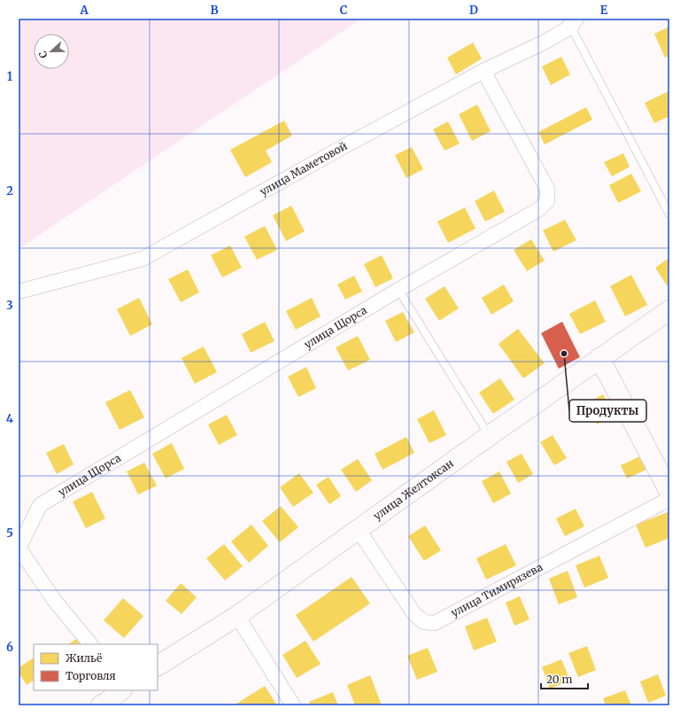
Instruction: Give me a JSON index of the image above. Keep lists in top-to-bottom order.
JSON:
{
  "streets": {
    "street": [
      "улица Маметовой",
      "улица Щорса",
      "улица Желтоксан",
      "улица Тимирязева"
    ]
  },
  "crossings": [
    ["улица Маметовой", "улица Щорса"],
    ["улица Желтоксан", "улица Тимирязева"]
  ],
  "places": ["Продукты"],
  "legend": ["Жильё", "Торговля"],
  "scale_bar": "20 m",
  "north": "left",
  "grid": {
    "columns": [
      "A",
      "B",
      "C",
      "D",
      "E"
    ],
    "rows": [
      "1",
      "2",
      "3",
      "4",
      "5",
      "6"
    ]
  }
}
